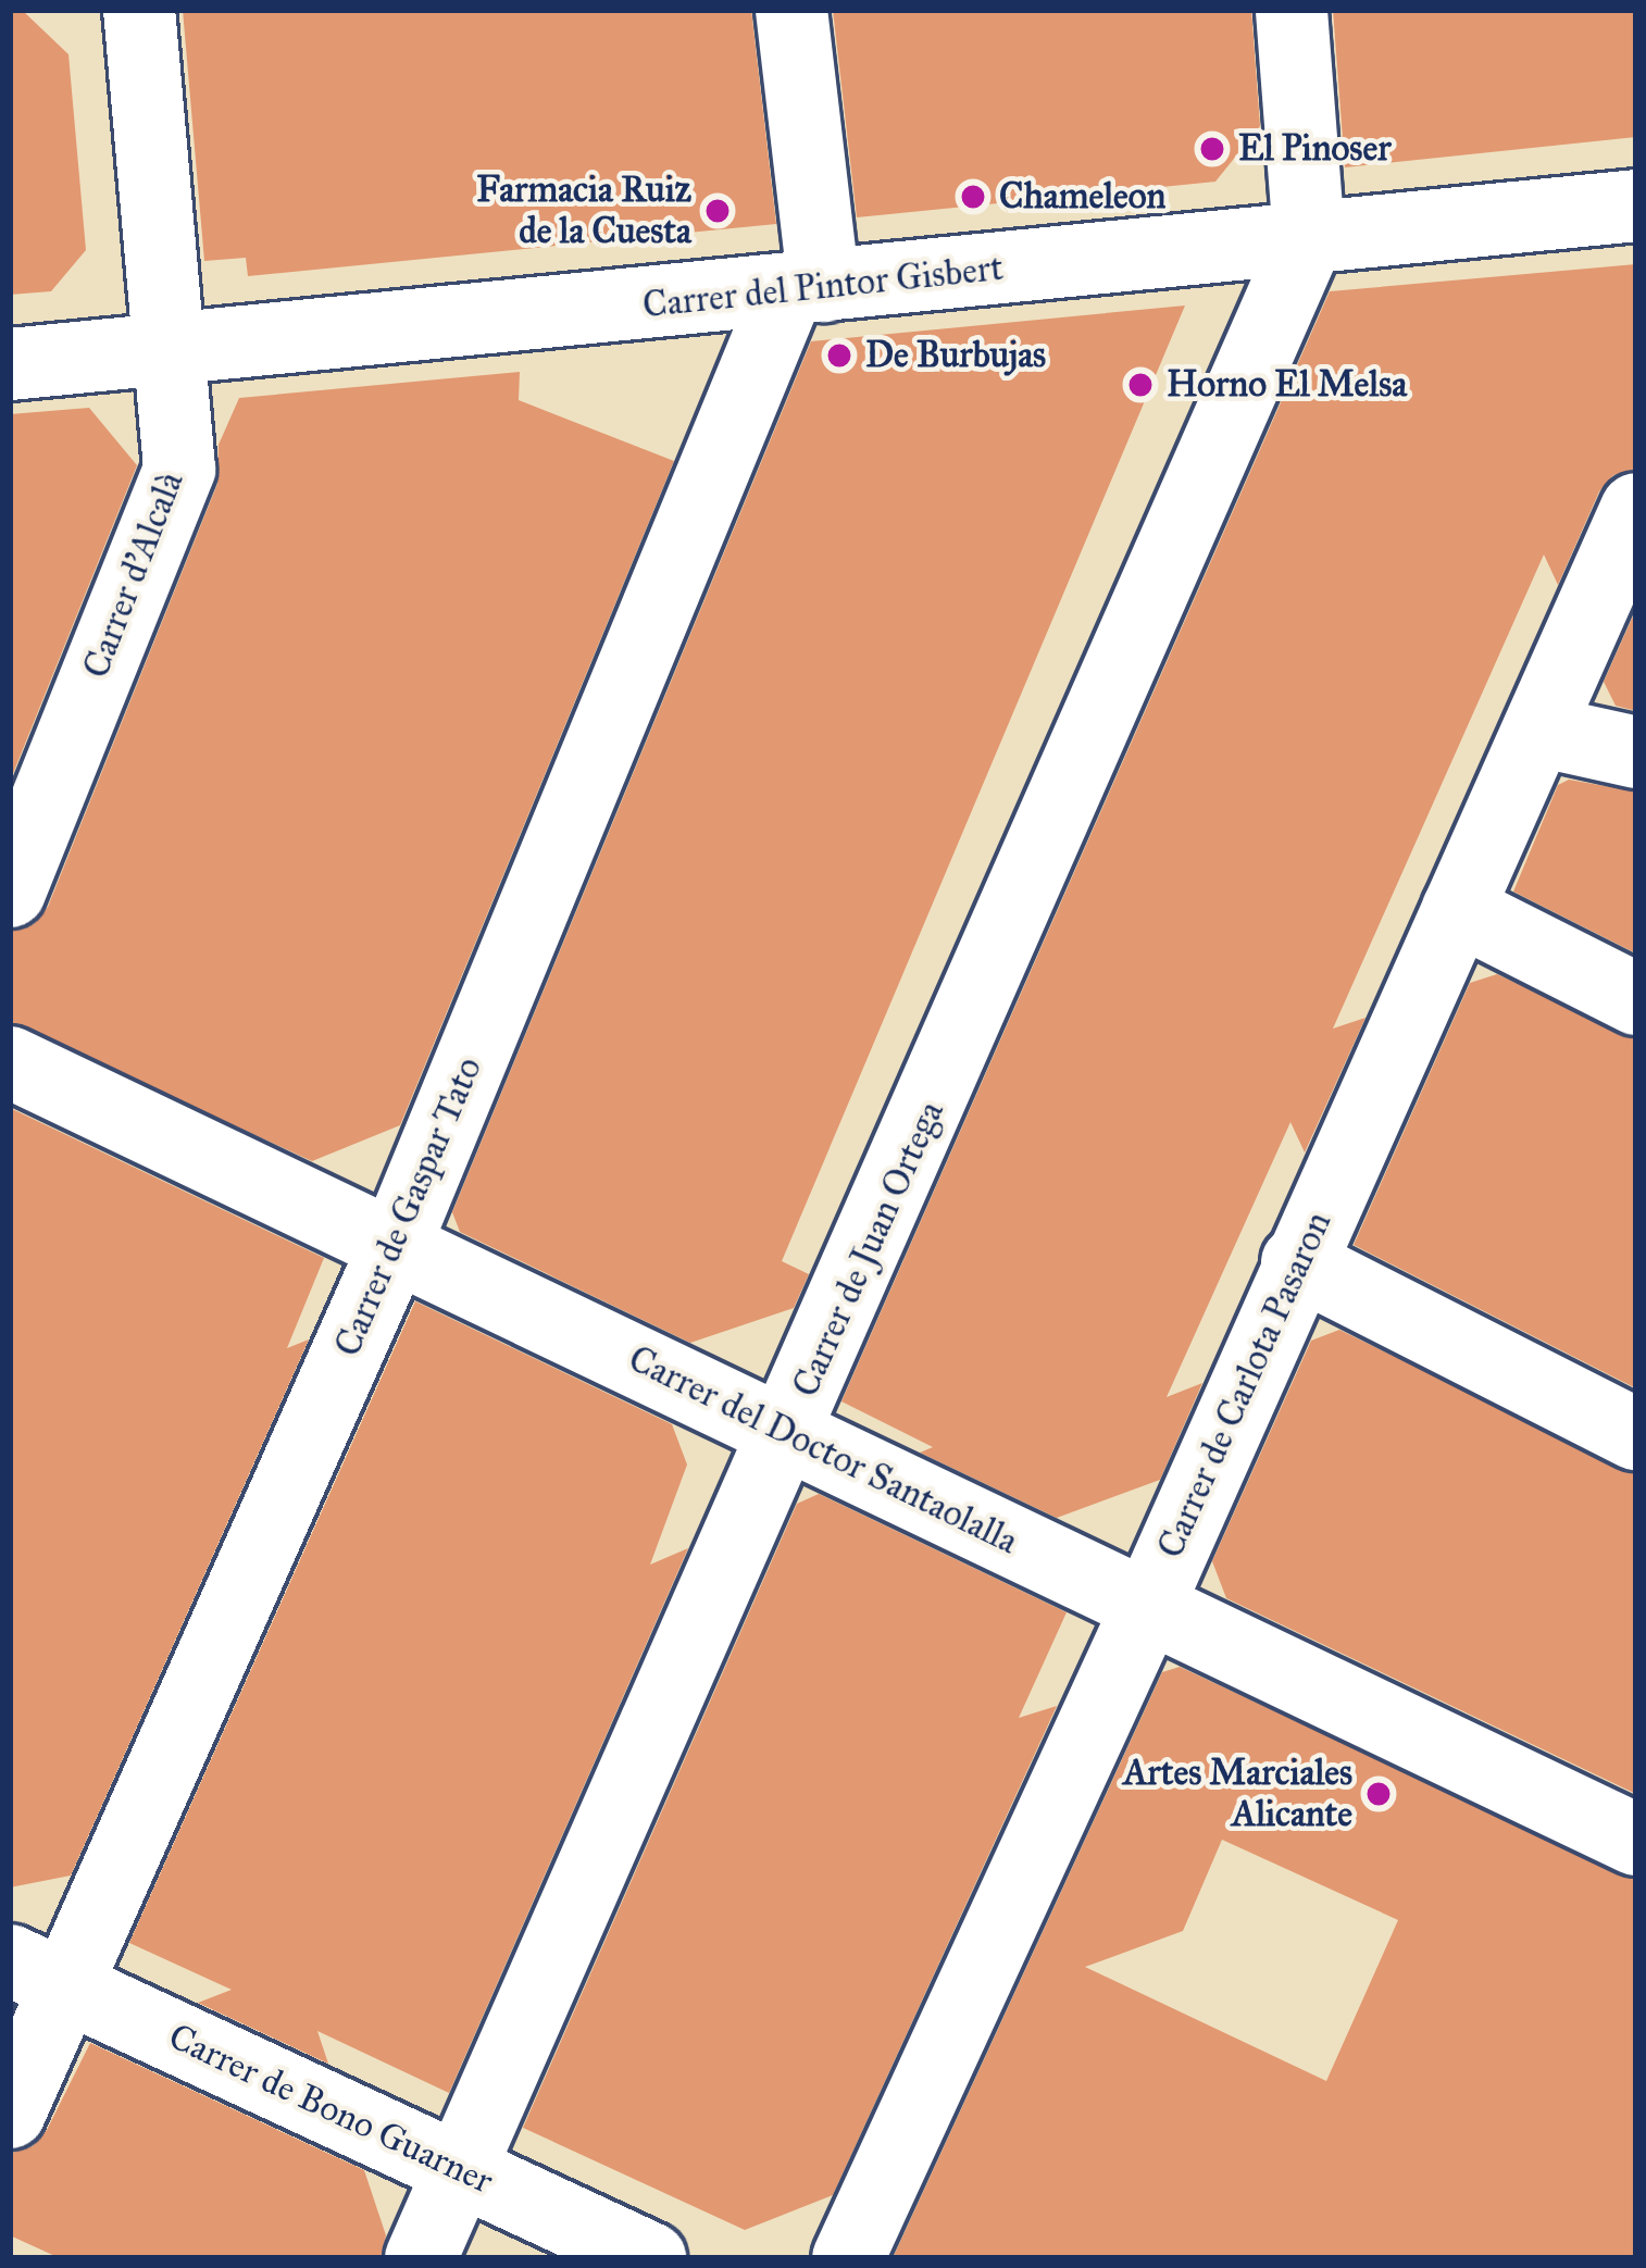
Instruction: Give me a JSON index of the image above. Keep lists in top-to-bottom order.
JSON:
{
  "streets": {
    "street": [
      "Carrer del Pintor Gisbert",
      "Carrer d'Alcalà",
      "Carrer de Gaspar Tato",
      "Carrer de Juan Ortega",
      "Carrer de Carlota Pasaron",
      "Carrer del Doctor Santaolalla",
      "Carrer de Bono Guarner"
    ]
  },
  "crossings": [
    ["Carrer del Pintor Gisbert", "Carrer d'Alcalà"],
    ["Carrer del Pintor Gisbert", "Carrer de Gaspar Tato"],
    ["Carrer del Pintor Gisbert", "Carrer de Juan Ortega"],
    ["Carrer de Gaspar Tato", "Carrer del Doctor Santaolalla"],
    ["Carrer de Gaspar Tato", "Carrer de Bono Guarner"],
    ["Carrer de Juan Ortega", "Carrer del Doctor Santaolalla"],
    ["Carrer de Juan Ortega", "Carrer de Bono Guarner"],
    ["Carrer de Carlota Pasaron", "Carrer del Doctor Santaolalla"]
  ],
  "places": [
    "El Pinoser",
    "Chameleon",
    "Farmacia Ruiz de la Cuesta",
    "De Burbujas",
    "Horno El Melsa",
    "Artes Marciales Alicante"
  ]
}
